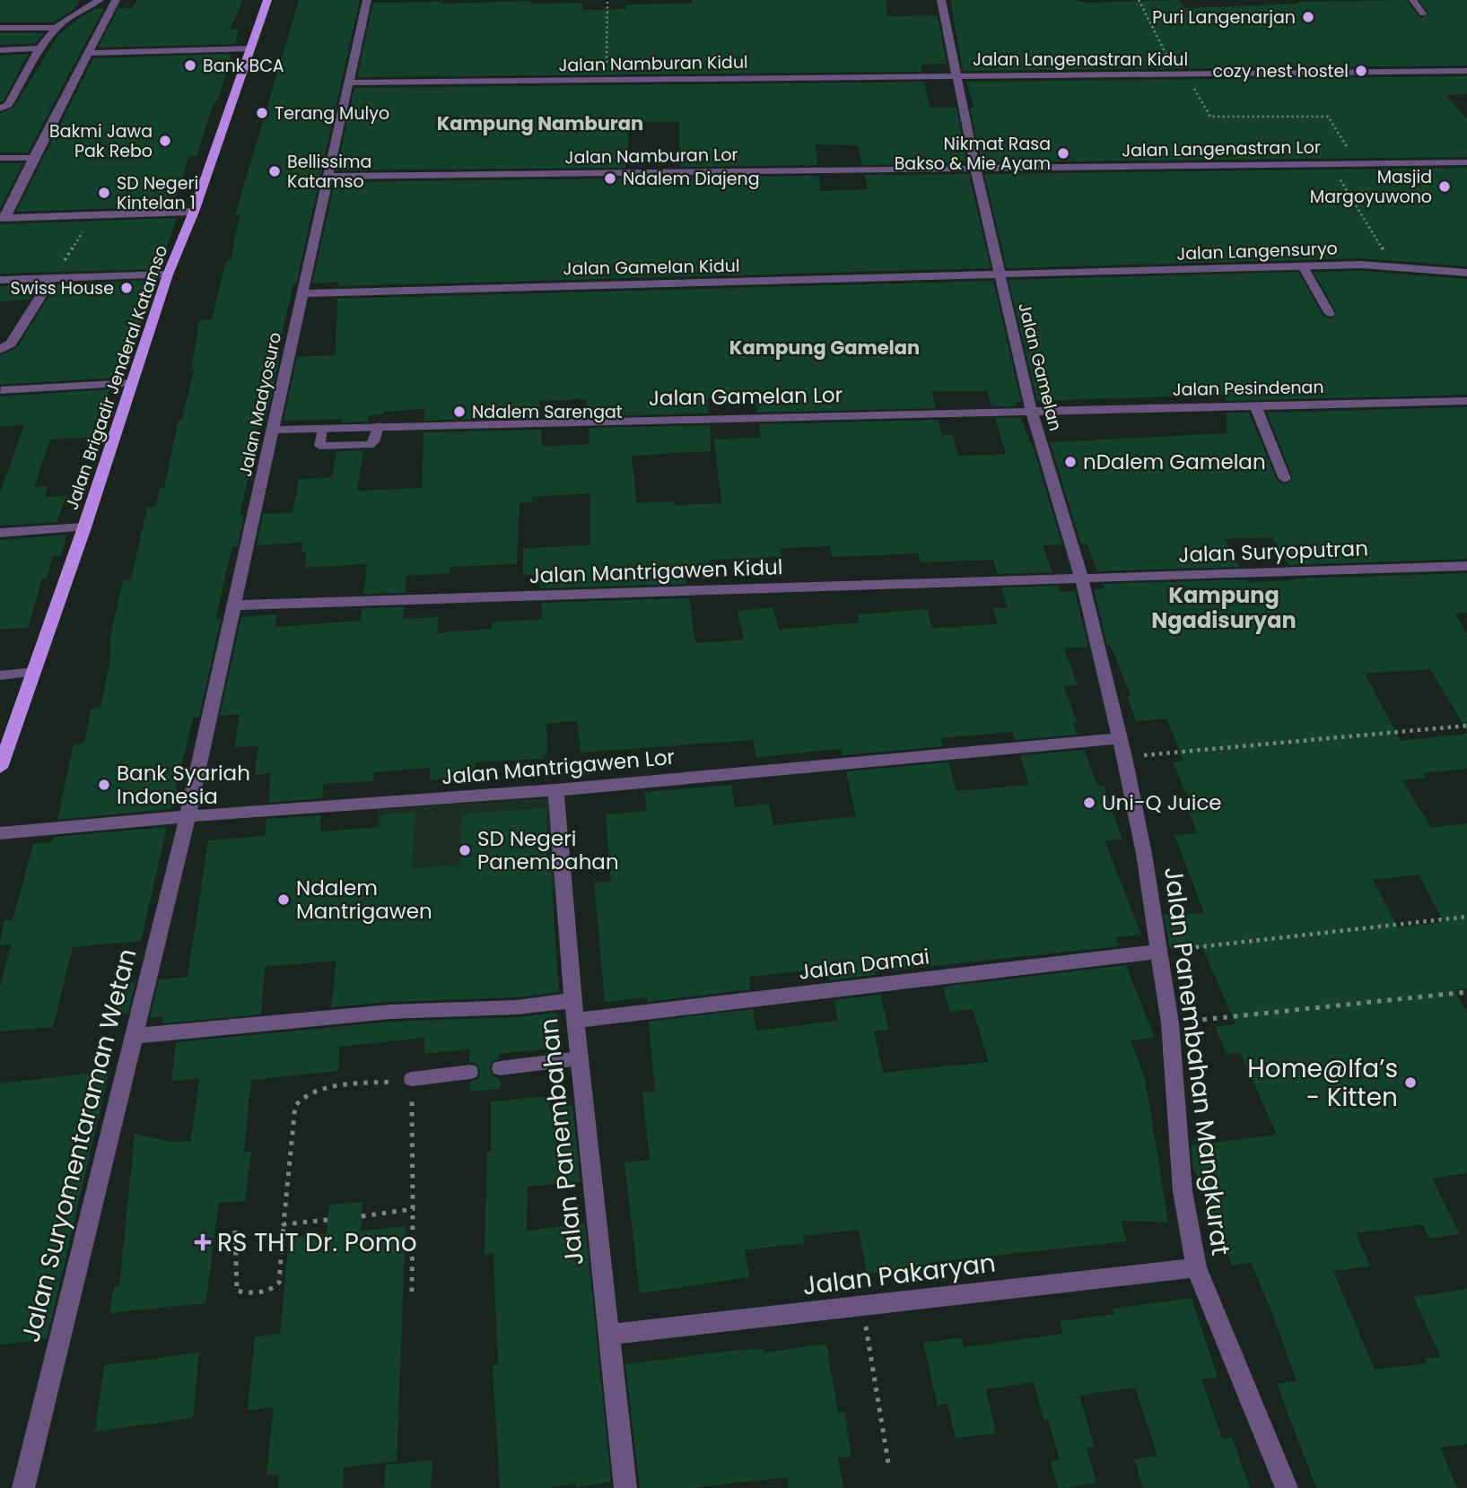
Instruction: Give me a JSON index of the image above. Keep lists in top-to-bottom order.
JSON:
{
  "streets": {
    "main road": ["Jalan Brigadir Jenderal Katamso"],
    "street": [
      "Jalan Langenastran Kidul",
      "Jalan Namburan Kidul",
      "Jalan Langenastran Lor",
      "Jalan Namburan Lor",
      "Jalan Langensuryo",
      "Jalan Gamelan Kidul",
      "Jalan Gamelan",
      "Jalan Pesindenan",
      "Jalan Gamelan Lor",
      "Jalan Madyosuro",
      "Jalan Suryoputran",
      "Jalan Mantrigawen Kidul",
      "Jalan Mantrigawen Lor",
      "Jalan Damai",
      "Jalan Panembahan Mangkurat",
      "Jalan Panembahan",
      "Jalan Suryomentaraman Wetan",
      "Jalan Pakaryan"
    ]
  },
  "crossings": [
    ["Jalan Langenastran Kidul", "Jalan Namburan Kidul"],
    ["Jalan Langenastran Kidul", "Jalan Gamelan"],
    ["Jalan Namburan Kidul", "Jalan Gamelan"],
    ["Jalan Namburan Kidul", "Jalan Madyosuro"],
    ["Jalan Langenastran Lor", "Jalan Namburan Lor"],
    ["Jalan Langenastran Lor", "Jalan Gamelan"],
    ["Jalan Namburan Lor", "Jalan Gamelan"],
    ["Jalan Namburan Lor", "Jalan Madyosuro"],
    ["Jalan Langensuryo", "Jalan Gamelan Kidul"],
    ["Jalan Langensuryo", "Jalan Gamelan"],
    ["Jalan Gamelan Kidul", "Jalan Gamelan"],
    ["Jalan Gamelan Kidul", "Jalan Madyosuro"],
    ["Jalan Gamelan", "Jalan Pesindenan"],
    ["Jalan Gamelan", "Jalan Gamelan Lor"],
    ["Jalan Gamelan", "Jalan Suryoputran"],
    ["Jalan Gamelan", "Jalan Mantrigawen Kidul"],
    ["Jalan Gamelan", "Jalan Mantrigawen Lor"],
    ["Jalan Gamelan", "Jalan Panembahan Mangkurat"],
    ["Jalan Pesindenan", "Jalan Gamelan Lor"],
    ["Jalan Gamelan Lor", "Jalan Madyosuro"],
    ["Jalan Madyosuro", "Jalan Mantrigawen Kidul"],
    ["Jalan Madyosuro", "Jalan Mantrigawen Lor"],
    ["Jalan Madyosuro", "Jalan Suryomentaraman Wetan"],
    ["Jalan Suryoputran", "Jalan Mantrigawen Kidul"],
    ["Jalan Mantrigawen Lor", "Jalan Panembahan Mangkurat"],
    ["Jalan Mantrigawen Lor", "Jalan Panembahan"],
    ["Jalan Mantrigawen Lor", "Jalan Suryomentaraman Wetan"],
    ["Jalan Damai", "Jalan Panembahan Mangkurat"],
    ["Jalan Damai", "Jalan Panembahan"],
    ["Jalan Panembahan Mangkurat", "Jalan Pakaryan"],
    ["Jalan Panembahan", "Jalan Pakaryan"]
  ],
  "districts": ["Kampung Namburan", "Kampung Gamelan", "Kampung Ngadisuryan"],
  "places": {
    "other": [
      "Puri Langenarjan",
      "Bank BCA",
      "cozy nest hostel",
      "Terang Mulyo",
      "Bakmi Jawa Pak Rebo",
      "Nikmat Rasa Bakso & Mie Ayam",
      "Bellissima Katamso",
      "Ndalem Diajeng",
      "Masjid Margoyuwono",
      "SD Negeri Kintelan 1",
      "Swiss House",
      "Ndalem Sarengat",
      "nDalem Gamelan",
      "Bank Syariah Indonesia",
      "Uni-Q Juice",
      "SD Negeri Panembahan",
      "Ndalem Mantrigawen",
      "Home@Ifa’s - Kitten"
    ],
    "health": ["RS THT Dr. Pomo"]
  }
}
